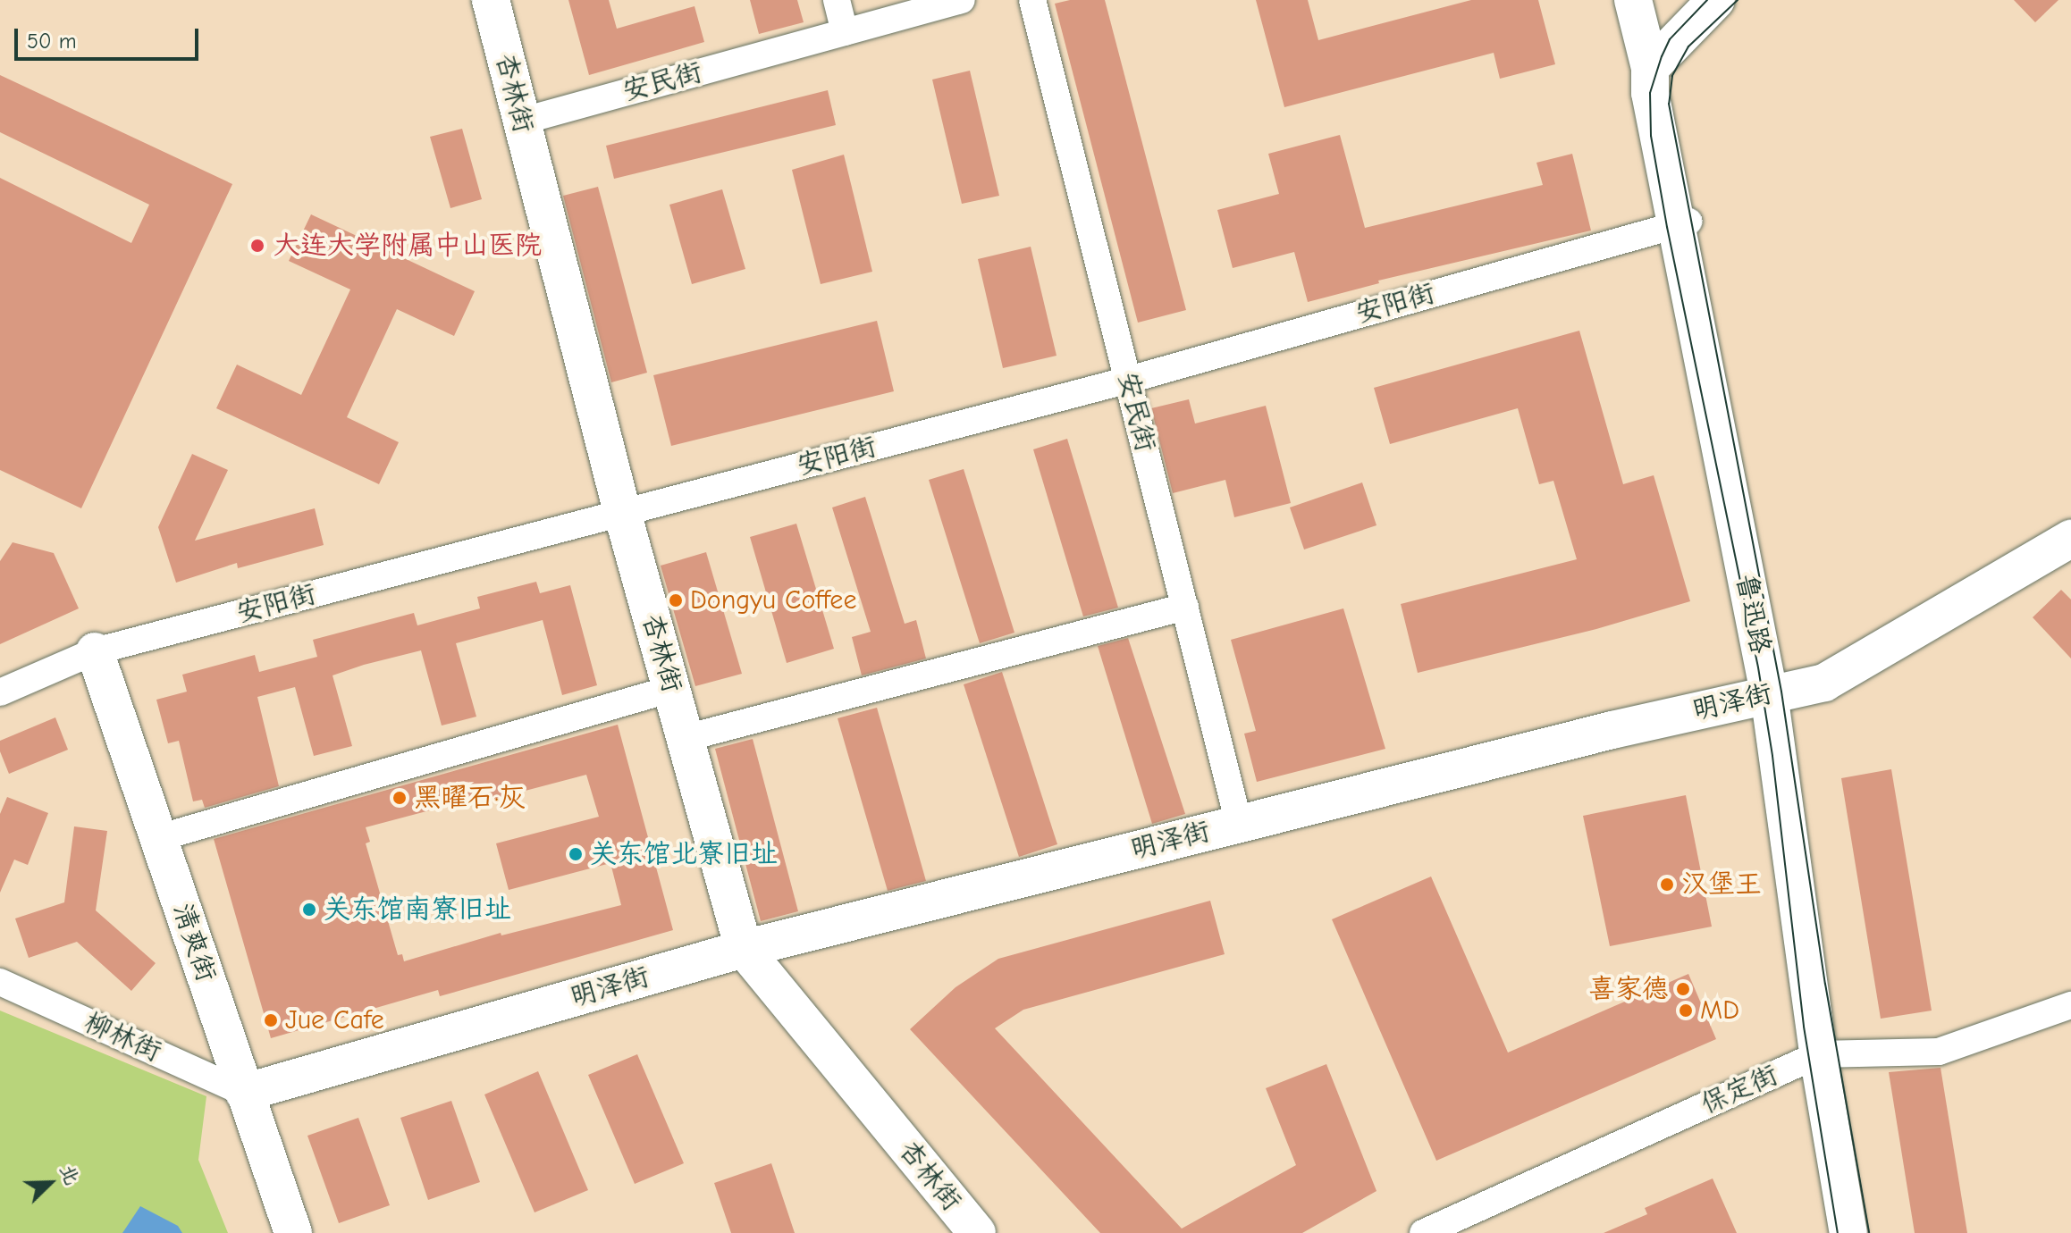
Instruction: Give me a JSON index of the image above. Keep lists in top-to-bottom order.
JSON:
{
  "streets": {
    "street": [
      "安民街",
      "杏林街",
      "安阳街",
      "鲁迅路",
      "明泽街",
      "清爽街",
      "柳林街",
      "保定街"
    ]
  },
  "crossings": [
    ["安民街", "杏林街"],
    ["安民街", "安阳街"],
    ["安民街", "明泽街"],
    ["杏林街", "安阳街"],
    ["杏林街", "明泽街"],
    ["安阳街", "鲁迅路"],
    ["安阳街", "清爽街"],
    ["鲁迅路", "明泽街"],
    ["鲁迅路", "保定街"],
    ["明泽街", "清爽街"],
    ["明泽街", "柳林街"],
    ["清爽街", "柳林街"]
  ],
  "places": [
    "大连大学附属中山医院",
    "Dongyu Coffee",
    "黑曜石·灰",
    "关东馆北寮旧址",
    "汉堡王",
    "关东馆南寮旧址",
    "喜家德",
    "MD",
    "Jue Cafe"
  ],
  "scale_bar": "50 m",
  "north": "top right"
}
